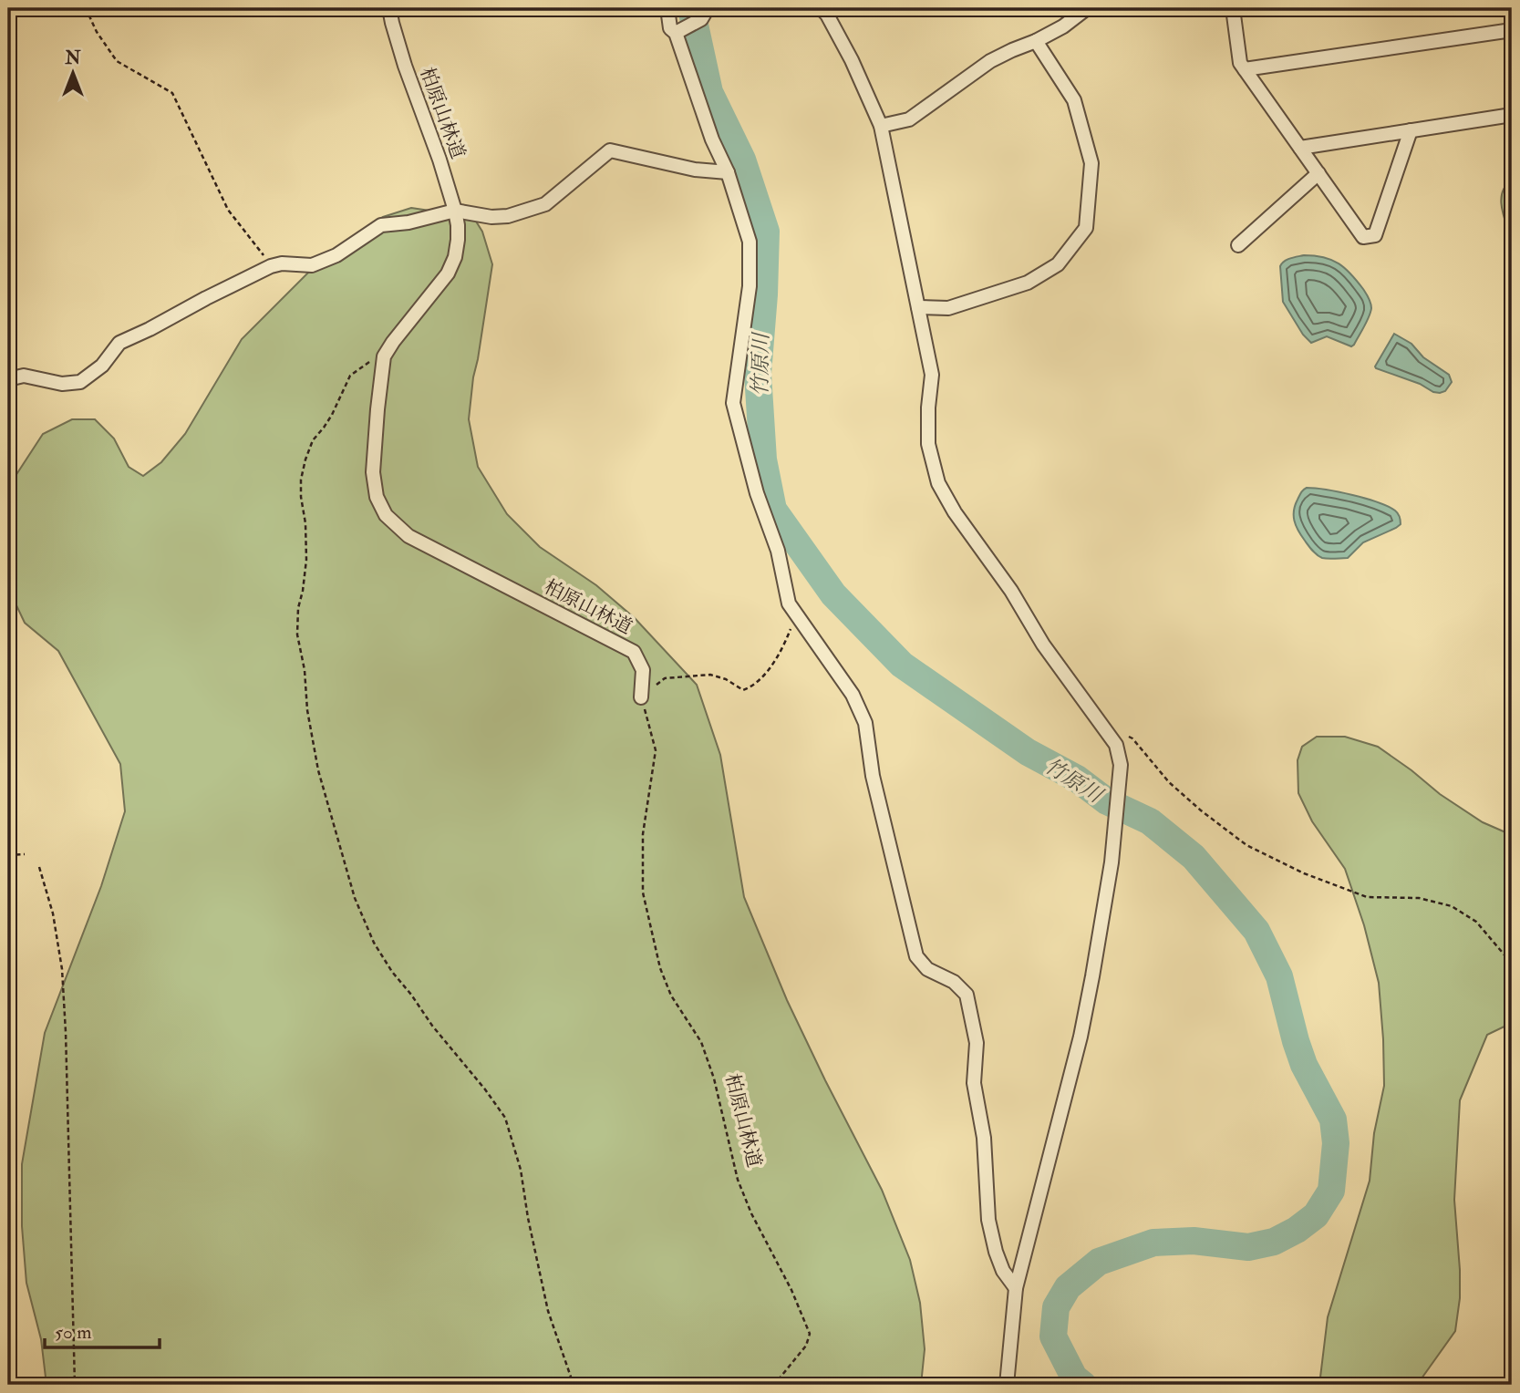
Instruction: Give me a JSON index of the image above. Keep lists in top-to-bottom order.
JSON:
{
  "streets": {
    "street": ["柏原山林道"]
  },
  "water": ["竹原川"],
  "scale_bar": "50 m",
  "north": "top"
}
